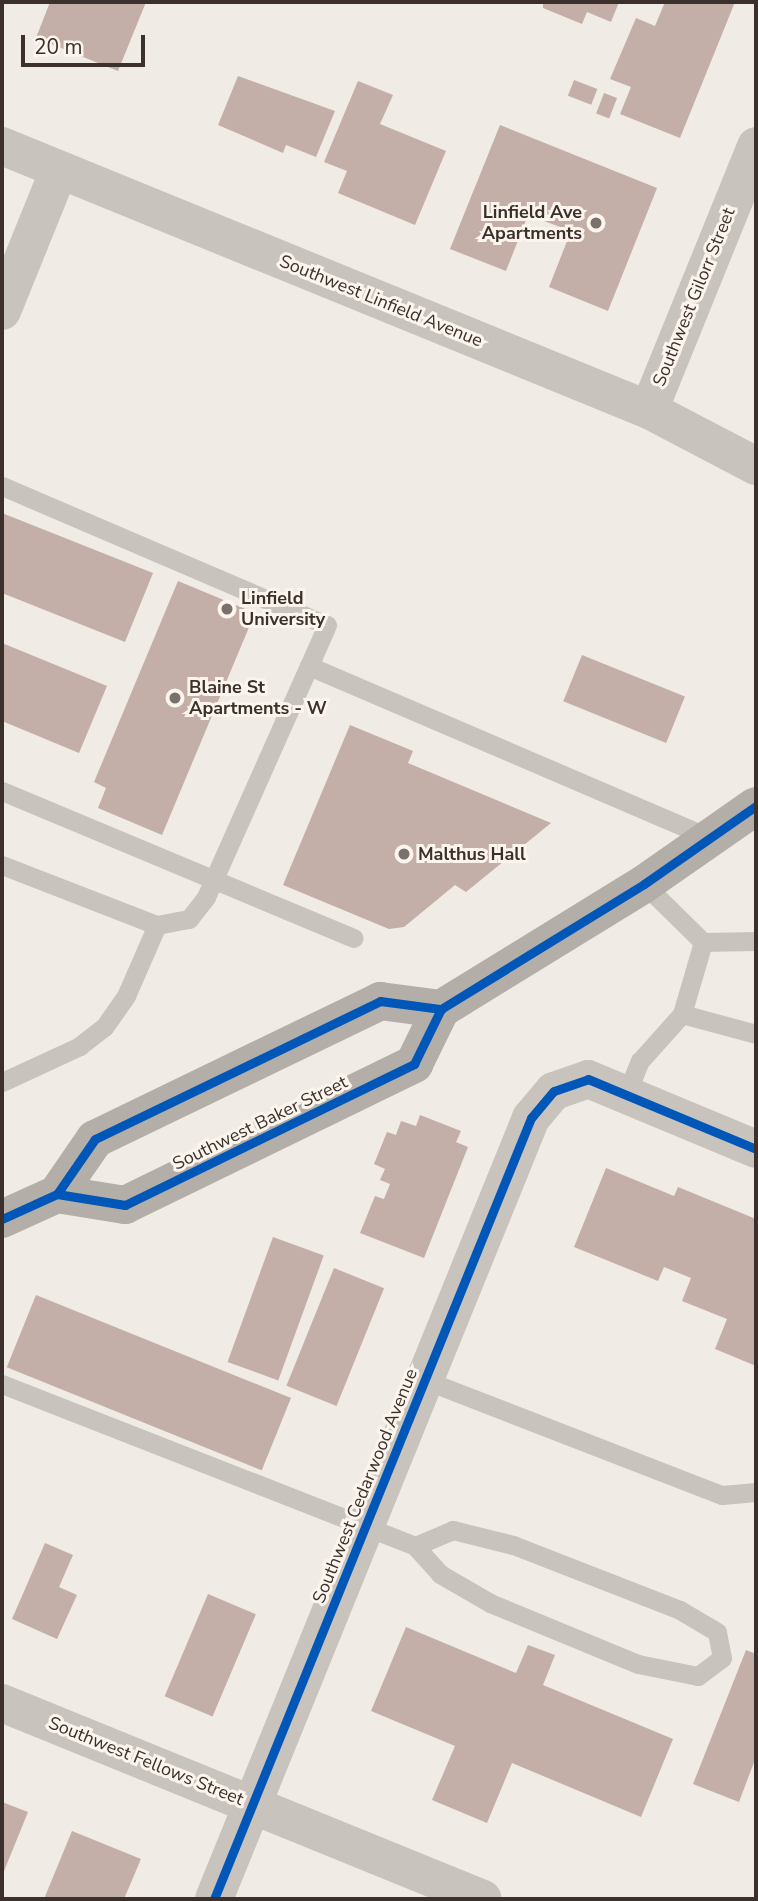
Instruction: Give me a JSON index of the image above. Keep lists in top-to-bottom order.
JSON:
{
  "streets": {
    "highway": ["Southwest Baker Street"],
    "street": [
      "Southwest Gilorr Street",
      "Southwest Linfield Avenue",
      "Southwest Cedarwood Avenue",
      "Southwest Fellows Street"
    ]
  },
  "crossings": [
    ["Southwest Gilorr Street", "Southwest Linfield Avenue"],
    ["Southwest Cedarwood Avenue", "Southwest Fellows Street"]
  ],
  "places": [
    "Linfield Ave Apartments",
    "Linfield University",
    "Blaine St Apartments - W",
    "Malthus Hall"
  ],
  "scale_bar": "20 m"
}
